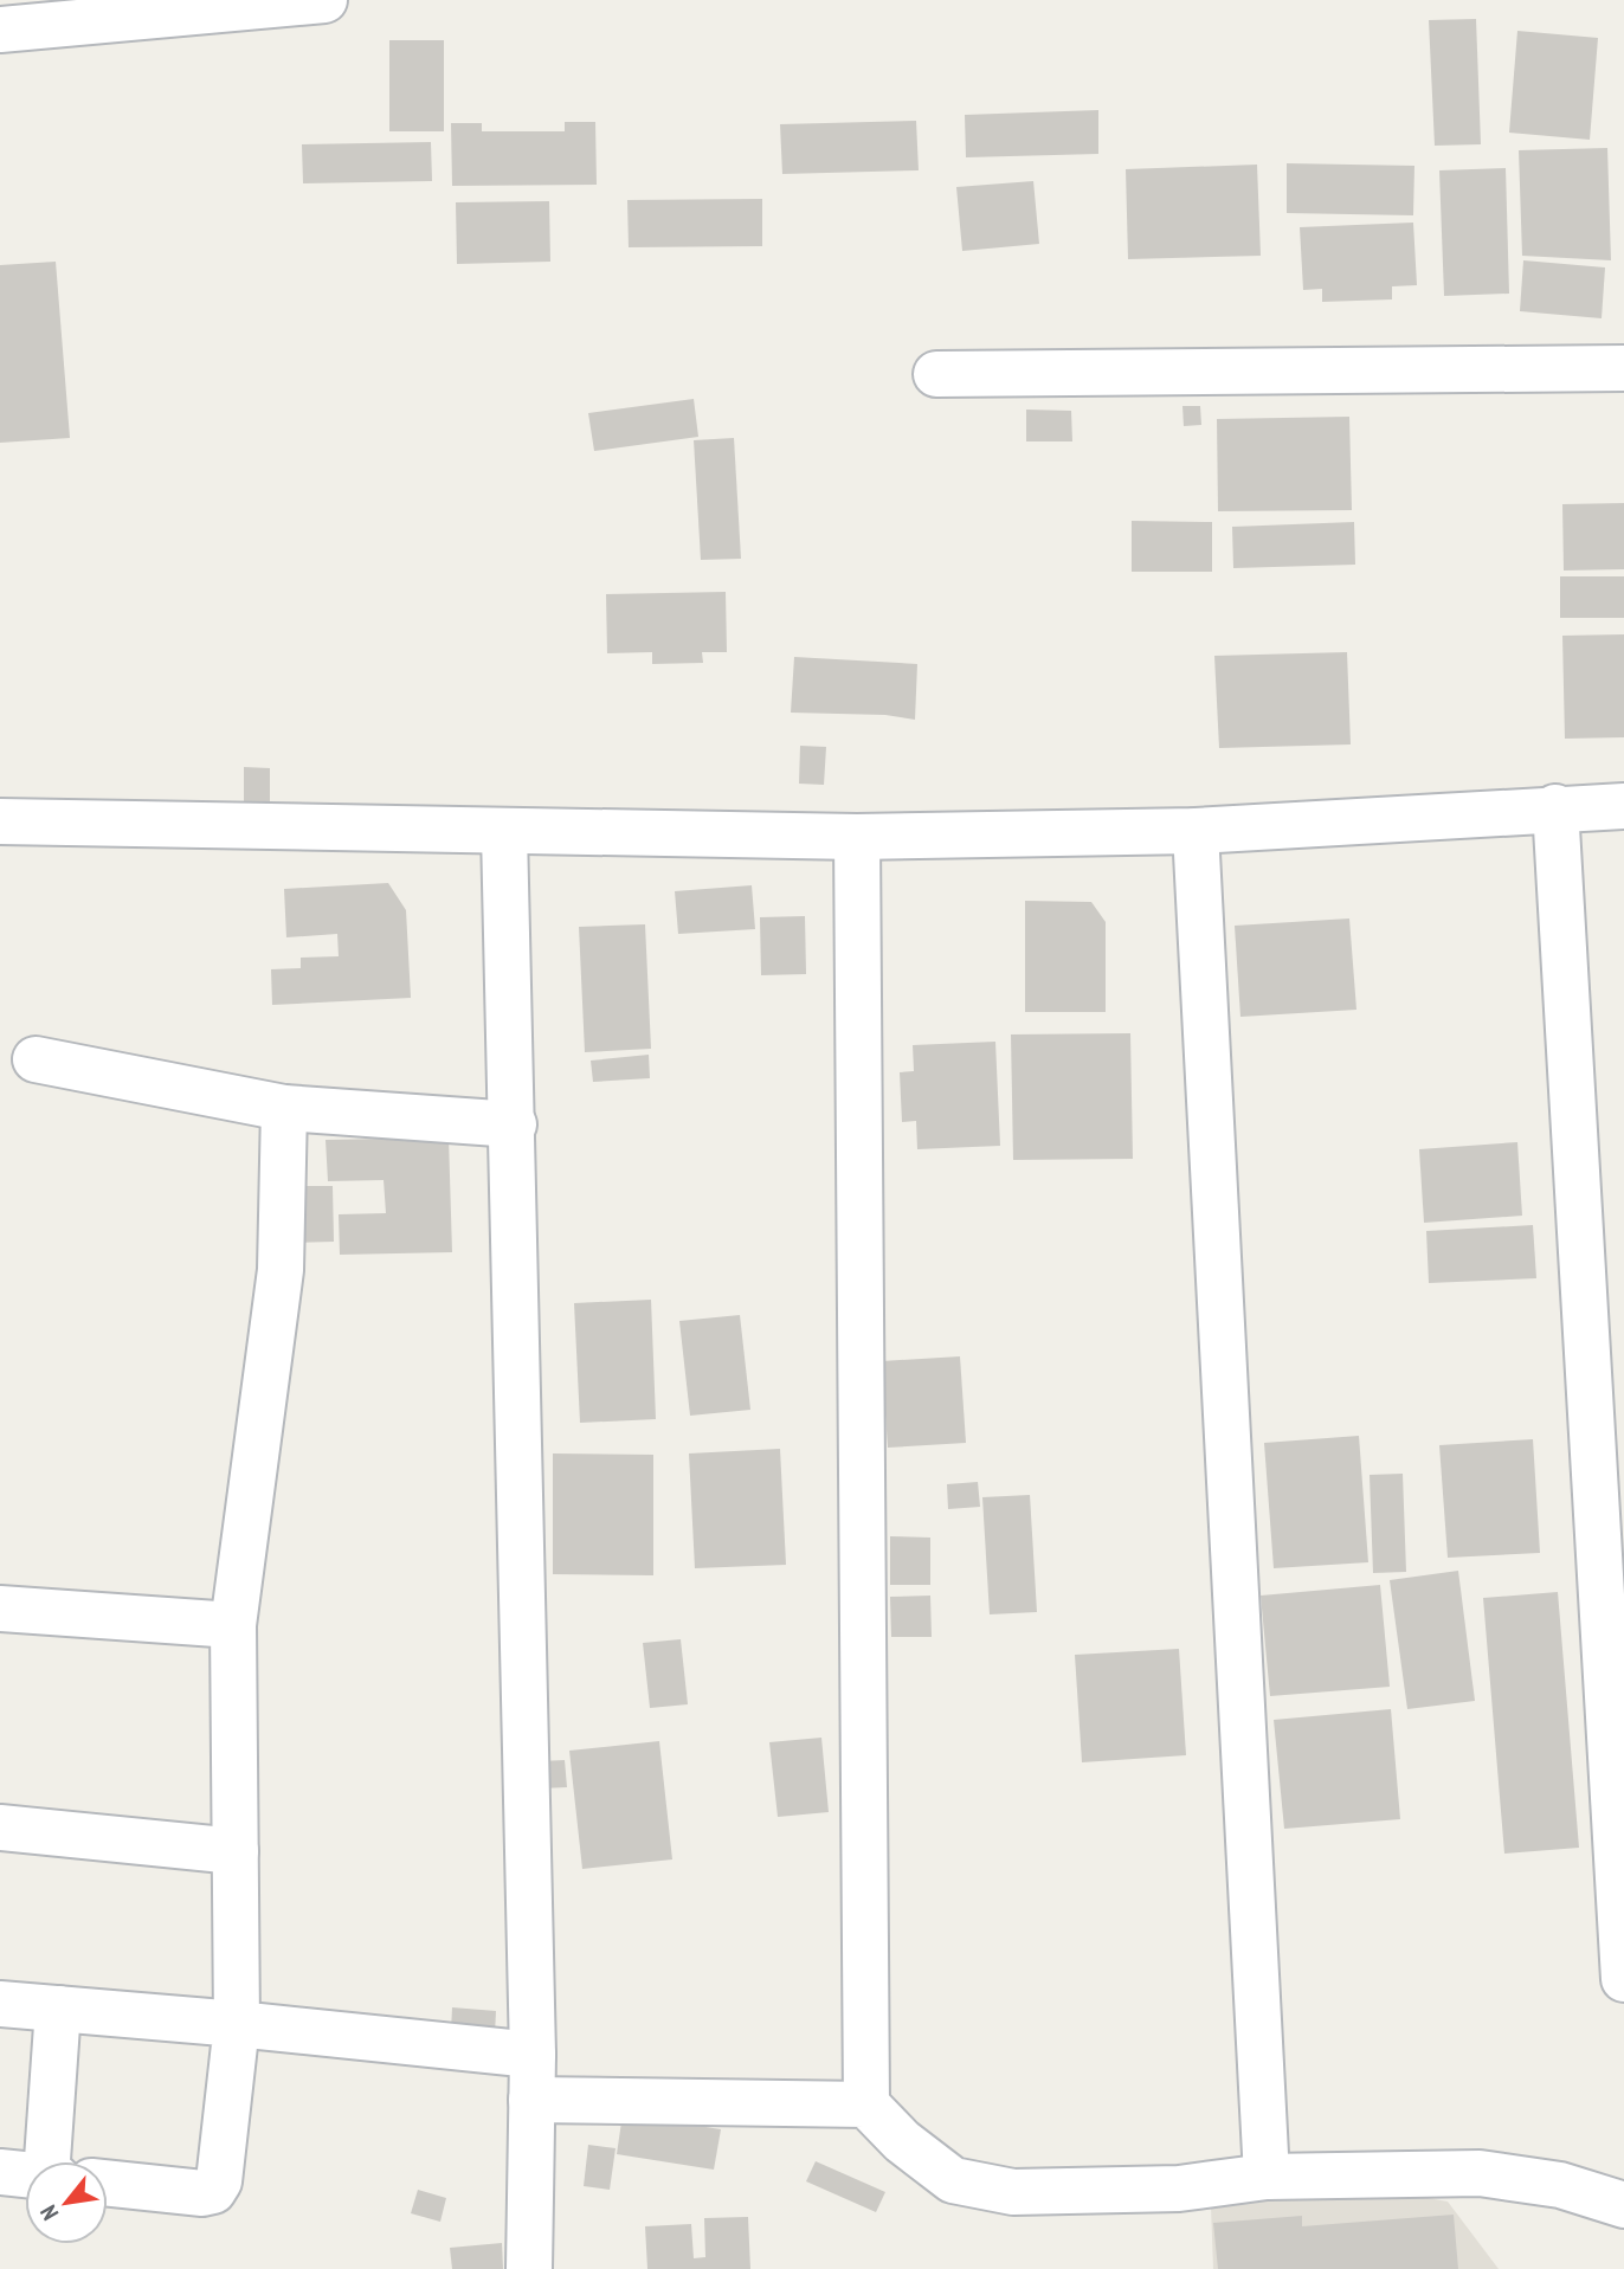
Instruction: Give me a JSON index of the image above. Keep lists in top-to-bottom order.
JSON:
{
  "north": "bottom left"
}
